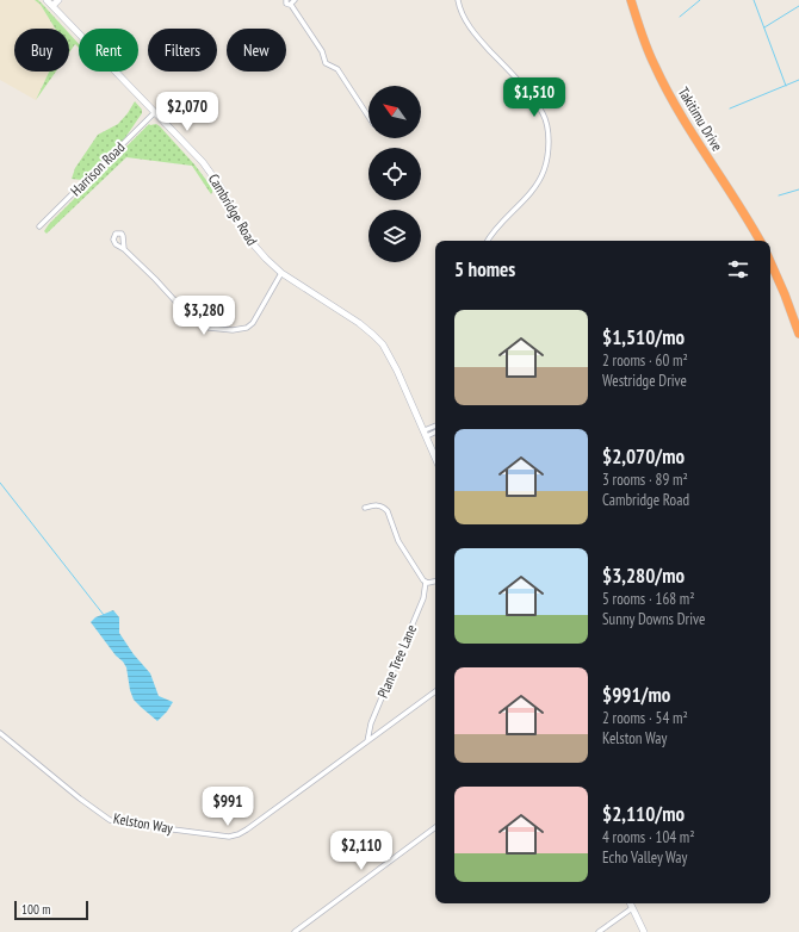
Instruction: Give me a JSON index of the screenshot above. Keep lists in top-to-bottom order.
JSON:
{
  "streets": {
    "highway": ["Takitimu Drive"],
    "main road": ["Cambridge Road"],
    "street": ["Harrison Road", "Plane Tree Lane", "Kelston Way"]
  },
  "crossings": [
    ["Harrison Road", "Cambridge Road"],
    ["Plane Tree Lane", "Kelston Way"]
  ],
  "scale_bar": "100 m",
  "north": "top left",
  "page": {
    "chip": [
      "Buy",
      "Rent",
      "Filters",
      "New"
    ],
    "price": [
      "$1,510",
      "$2,070",
      "$3,280",
      "$991",
      "$2,110"
    ],
    "heading": "5 homes",
    "list": [
      {
        "name": "$1,510/mo",
        "note": "2 rooms · 60 m² · Westridge Drive"
      },
      {
        "name": "$2,070/mo",
        "note": "3 rooms · 89 m² · Cambridge Road"
      },
      {
        "name": "$3,280/mo",
        "note": "5 rooms · 168 m² · Sunny Downs Drive"
      },
      {
        "name": "$991/mo",
        "note": "2 rooms · 54 m² · Kelston Way"
      },
      {
        "name": "$2,110/mo",
        "note": "4 rooms · 104 m² · Echo Valley Way"
      }
    ],
    "scale": "100 m"
  }
}
